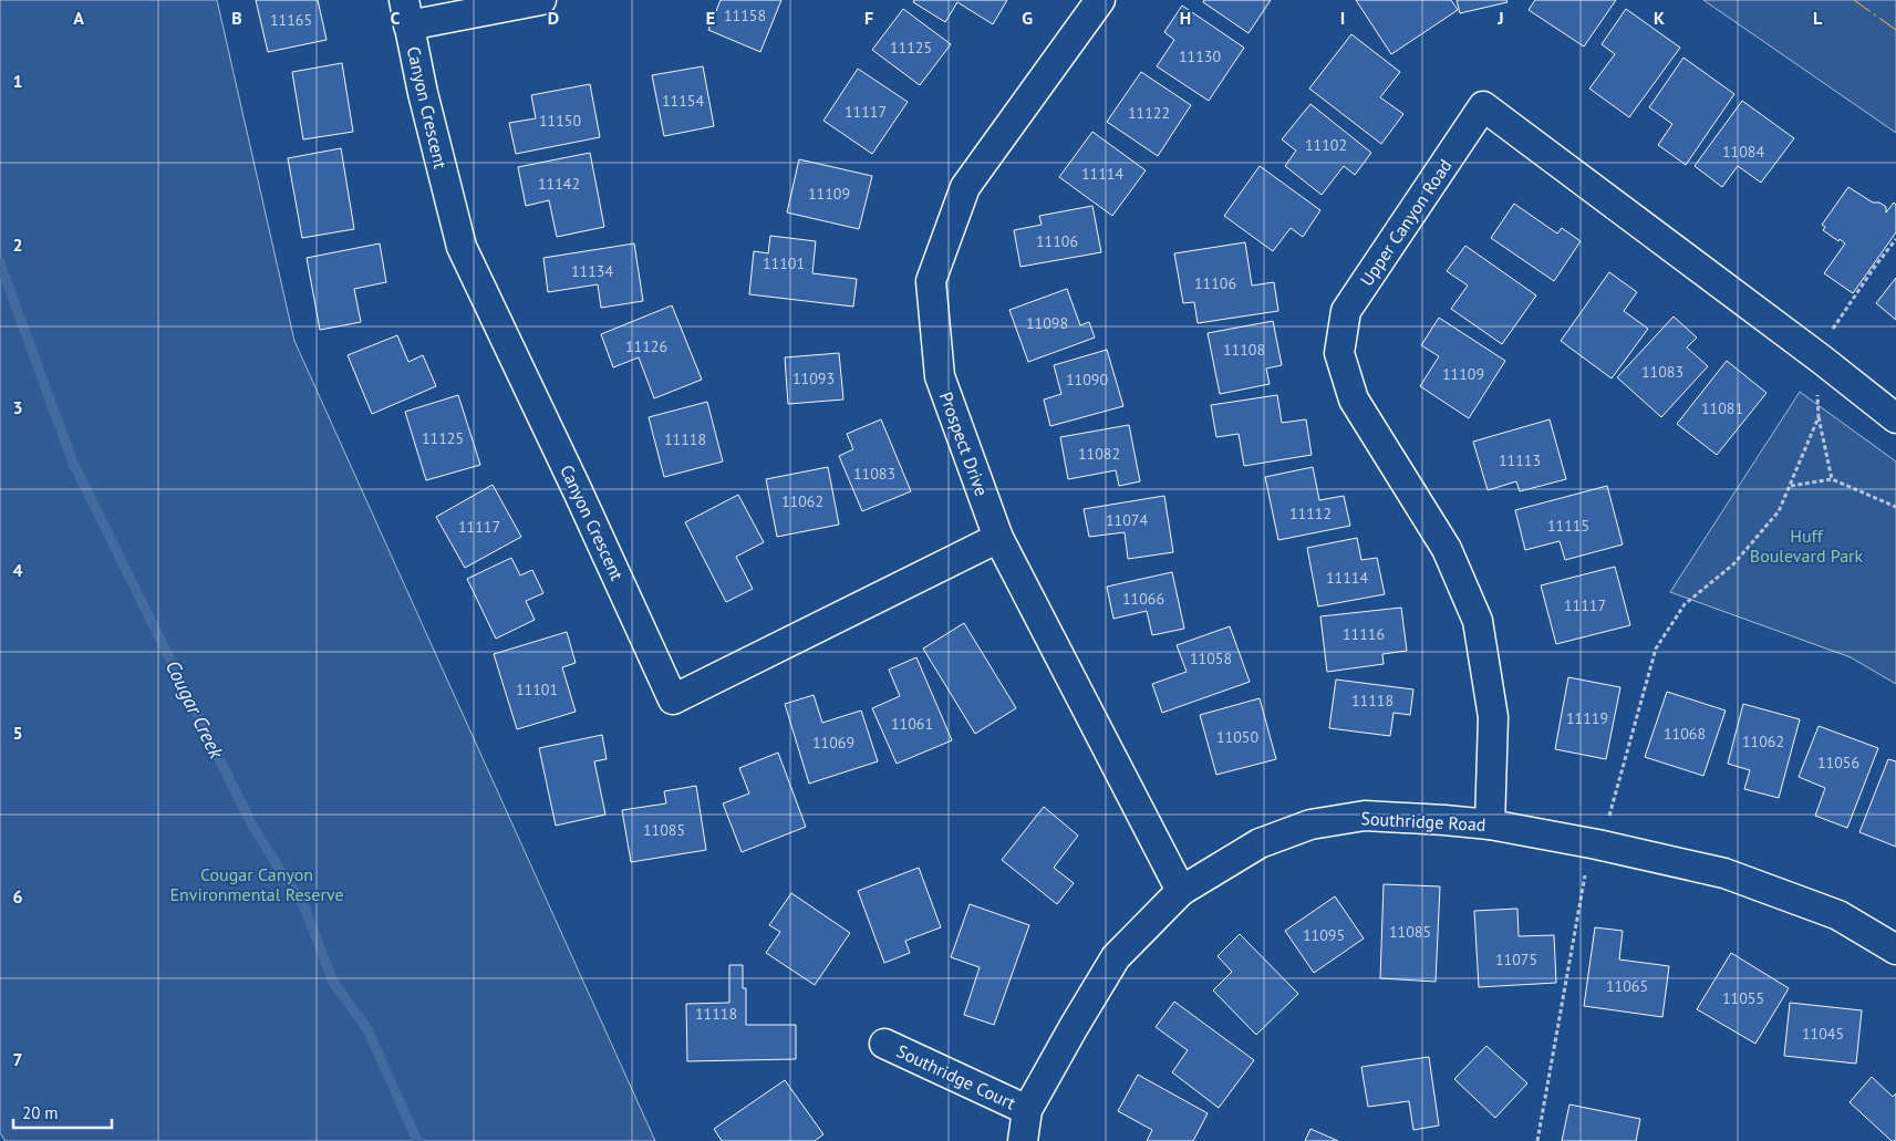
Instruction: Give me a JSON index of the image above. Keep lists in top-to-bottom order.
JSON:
{
  "streets": {
    "street": [
      "Canyon Crescent",
      "Upper Canyon Road",
      "Prospect Drive",
      "Southridge Road",
      "Southridge Court"
    ]
  },
  "crossings": [
    ["Canyon Crescent", "Prospect Drive"],
    ["Upper Canyon Road", "Southridge Road"],
    ["Prospect Drive", "Southridge Road"],
    ["Southridge Road", "Southridge Court"]
  ],
  "water": ["Cougar Creek"],
  "parks": ["Huff Boulevard Park", "Cougar Canyon Environmental Reserve"],
  "house_numbers": [
    "11158",
    "11165",
    "11125",
    "11130",
    "11154",
    "11117",
    "11122",
    "11150",
    "11102",
    "11084",
    "11114",
    "11142",
    "11109",
    "11106",
    "11101",
    "11134",
    "11106",
    "11098",
    "11126",
    "11108",
    "11083",
    "11109",
    "11093",
    "11090",
    "11081",
    "11125",
    "11118",
    "11082",
    "11113",
    "11083",
    "11062",
    "11112",
    "11074",
    "11115",
    "11117",
    "11114",
    "11066",
    "11117",
    "11116",
    "11058",
    "11101",
    "11118",
    "11119",
    "11061",
    "11068",
    "11050",
    "11062",
    "11069",
    "11056",
    "11085",
    "11085",
    "11095",
    "11075",
    "11065",
    "11055",
    "11118",
    "11045"
  ],
  "scale_bar": "20 m",
  "grid": {
    "columns": [
      "A",
      "B",
      "C",
      "D",
      "E",
      "F",
      "G",
      "H",
      "I",
      "J",
      "K",
      "L"
    ],
    "rows": [
      "1",
      "2",
      "3",
      "4",
      "5",
      "6",
      "7"
    ]
  }
}
